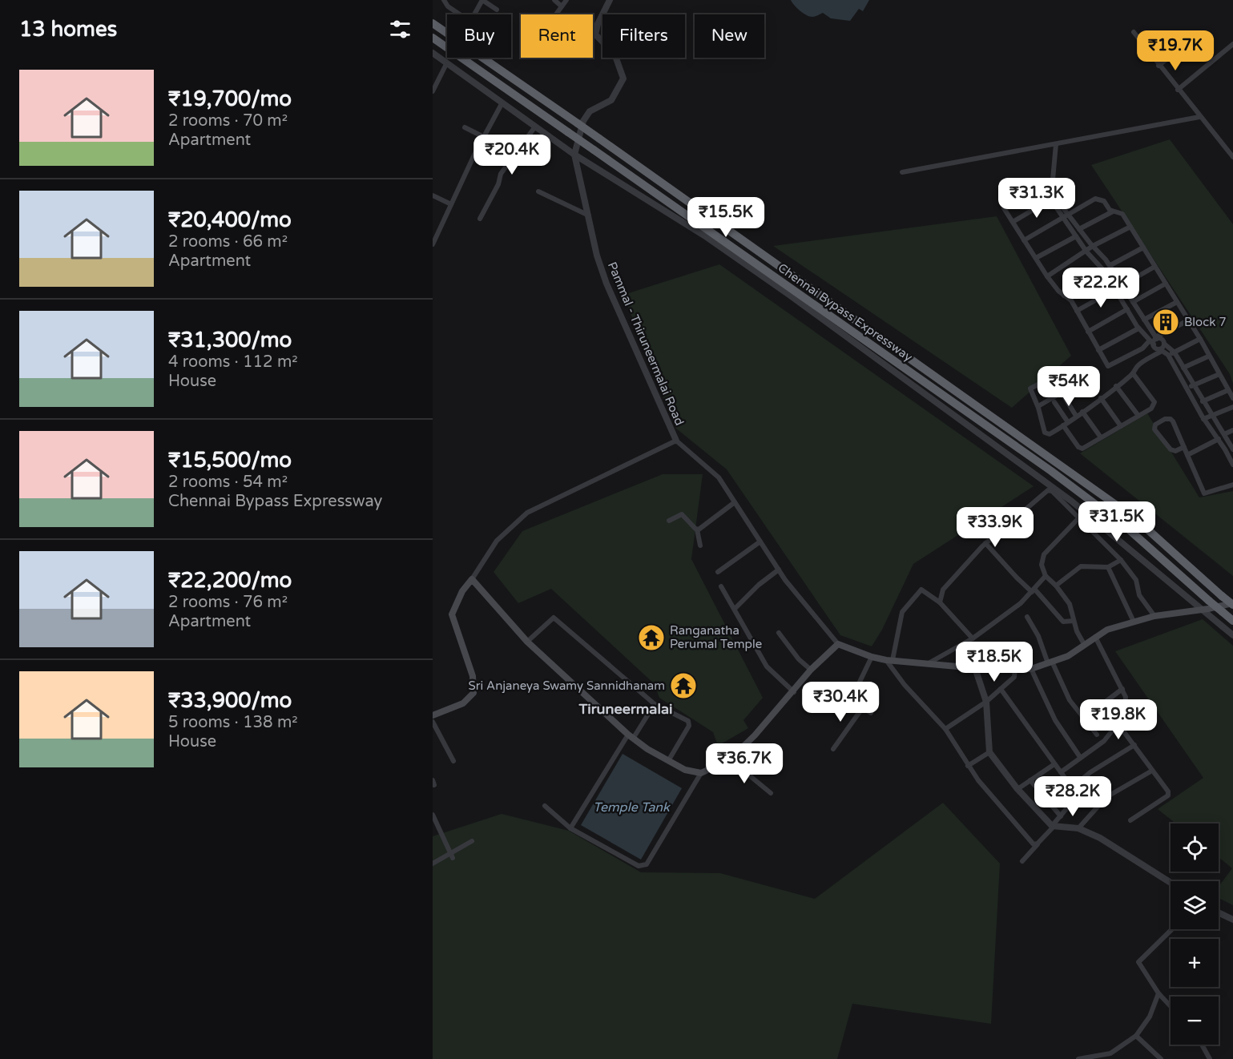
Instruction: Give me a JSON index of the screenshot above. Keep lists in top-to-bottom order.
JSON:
{
  "streets": {
    "highway": ["Chennai Bypass Expressway"],
    "street": ["Pammal - Thiruneermalai Road"]
  },
  "districts": ["Tiruneermalai"],
  "water": ["Temple Tank"],
  "places": {
    "building": ["Block 7"],
    "temple": ["Ranganatha Perumal Temple", "Sri Anjaneya Swamy Sannidhanam"]
  },
  "page": {
    "heading": "13 homes",
    "chip": [
      "Buy",
      "Rent",
      "Filters",
      "New"
    ],
    "price": [
      "₹19.7K",
      "₹20.4K",
      "₹31.3K",
      "₹15.5K",
      "₹22.2K",
      "₹54K",
      "₹31.5K",
      "₹33.9K",
      "₹18.5K",
      "₹30.4K",
      "₹19.8K",
      "₹36.7K",
      "₹28.2K"
    ],
    "list": [
      {
        "name": "₹19,700/mo",
        "note": "2 rooms · 70 m² · Apartment"
      },
      {
        "name": "₹20,400/mo",
        "note": "2 rooms · 66 m² · Apartment"
      },
      {
        "name": "₹31,300/mo",
        "note": "4 rooms · 112 m² · House"
      },
      {
        "name": "₹15,500/mo",
        "note": "2 rooms · 54 m² · Chennai Bypass Expressway"
      },
      {
        "name": "₹22,200/mo",
        "note": "2 rooms · 76 m² · Apartment"
      },
      {
        "name": "₹33,900/mo",
        "note": "5 rooms · 138 m² · House"
      }
    ],
    "map_buttons": ["+", "−"]
  }
}
